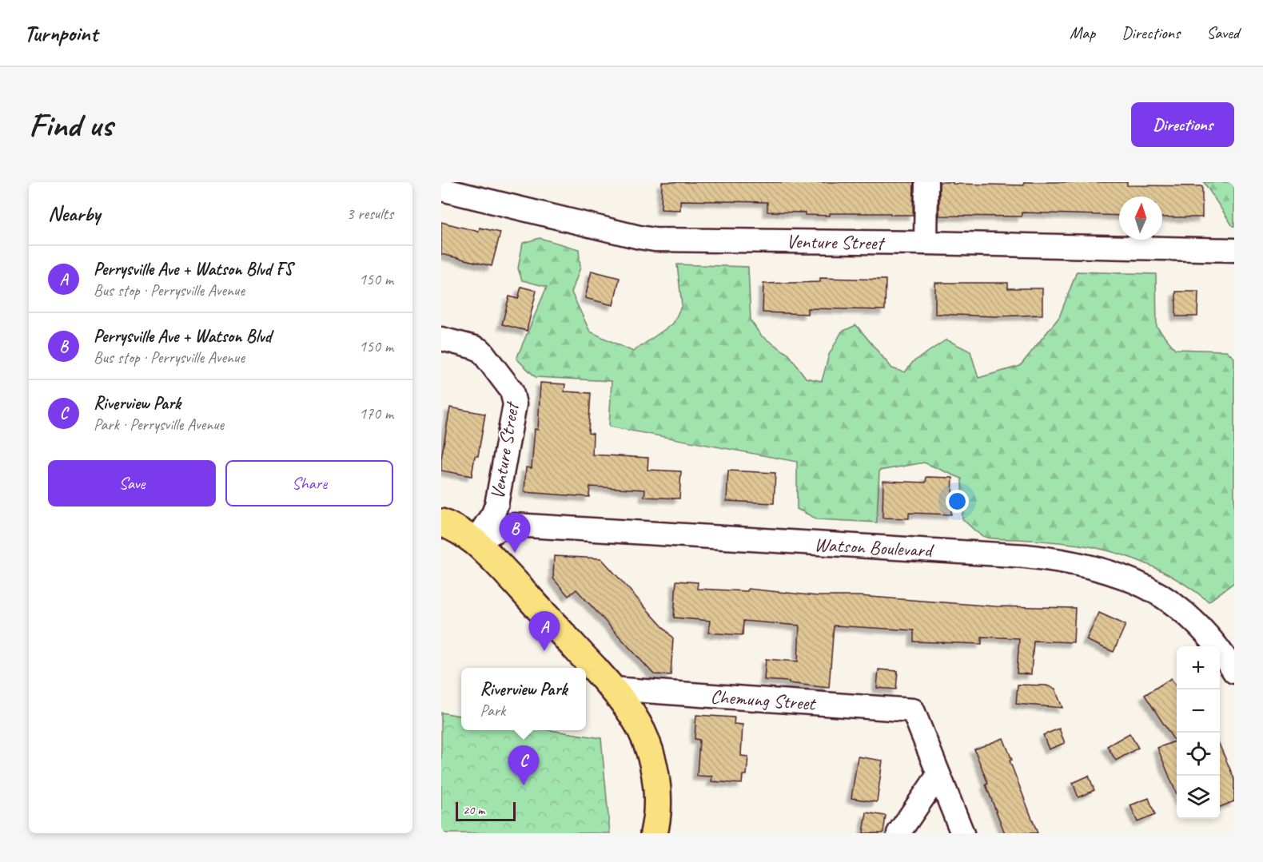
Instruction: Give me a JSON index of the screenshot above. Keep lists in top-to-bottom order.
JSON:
{
  "streets": {
    "street": ["Venture Street", "Watson Boulevard", "Chemung Street"]
  },
  "crossings": [
    ["Venture Street", "Watson Boulevard"]
  ],
  "scale_bar": "20 m",
  "north": "top",
  "page": {
    "header": "Turnpoint",
    "nav": ["Map", "Directions", "Saved"],
    "buttons": [
      "Directions",
      ["Save", "Share"]
    ],
    "title": "Find us",
    "heading": ["Nearby", "3 results"],
    "list": [
      {
        "mark": "A",
        "name": "Perrysville Ave + Watson Blvd FS",
        "note": "Bus stop · Perrysville Avenue",
        "value": "150 m"
      },
      {
        "mark": "B",
        "name": "Perrysville Ave + Watson Blvd",
        "note": "Bus stop · Perrysville Avenue",
        "value": "150 m"
      },
      {
        "mark": "C",
        "name": "Riverview Park",
        "note": "Park · Perrysville Avenue",
        "value": "170 m"
      }
    ],
    "pins": ["B", "A", "C"],
    "map_buttons": ["+", "−"],
    "popup": ["Riverview Park", "Park"],
    "scale": "20 m"
  }
}
